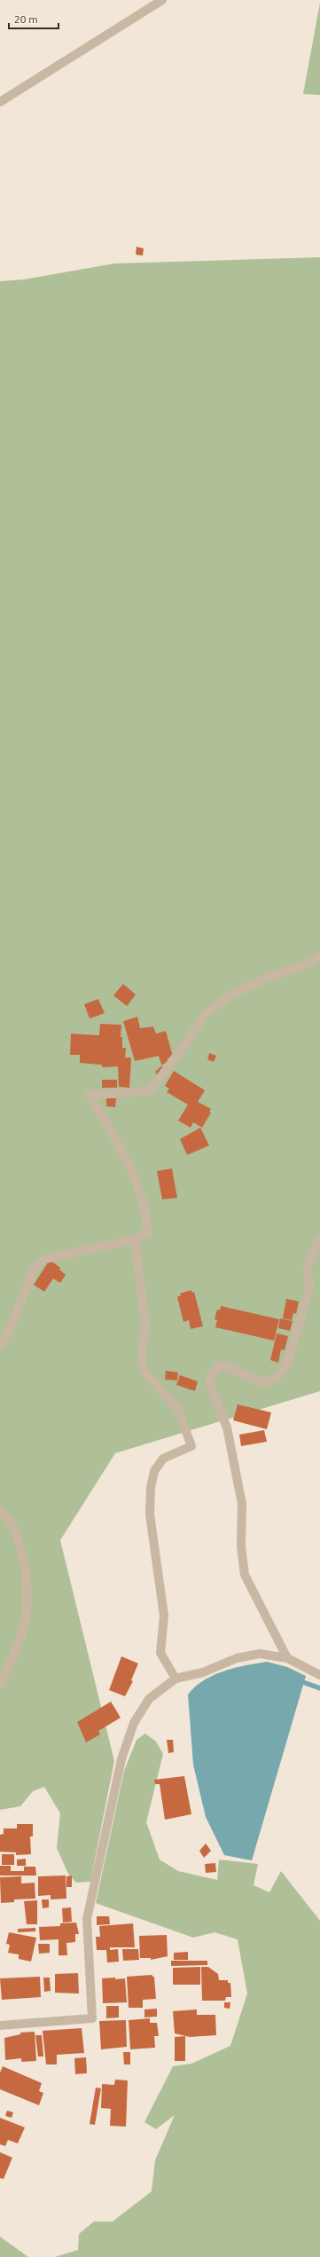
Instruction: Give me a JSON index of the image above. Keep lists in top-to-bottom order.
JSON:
{
  "scale_bar": "20 m"
}
